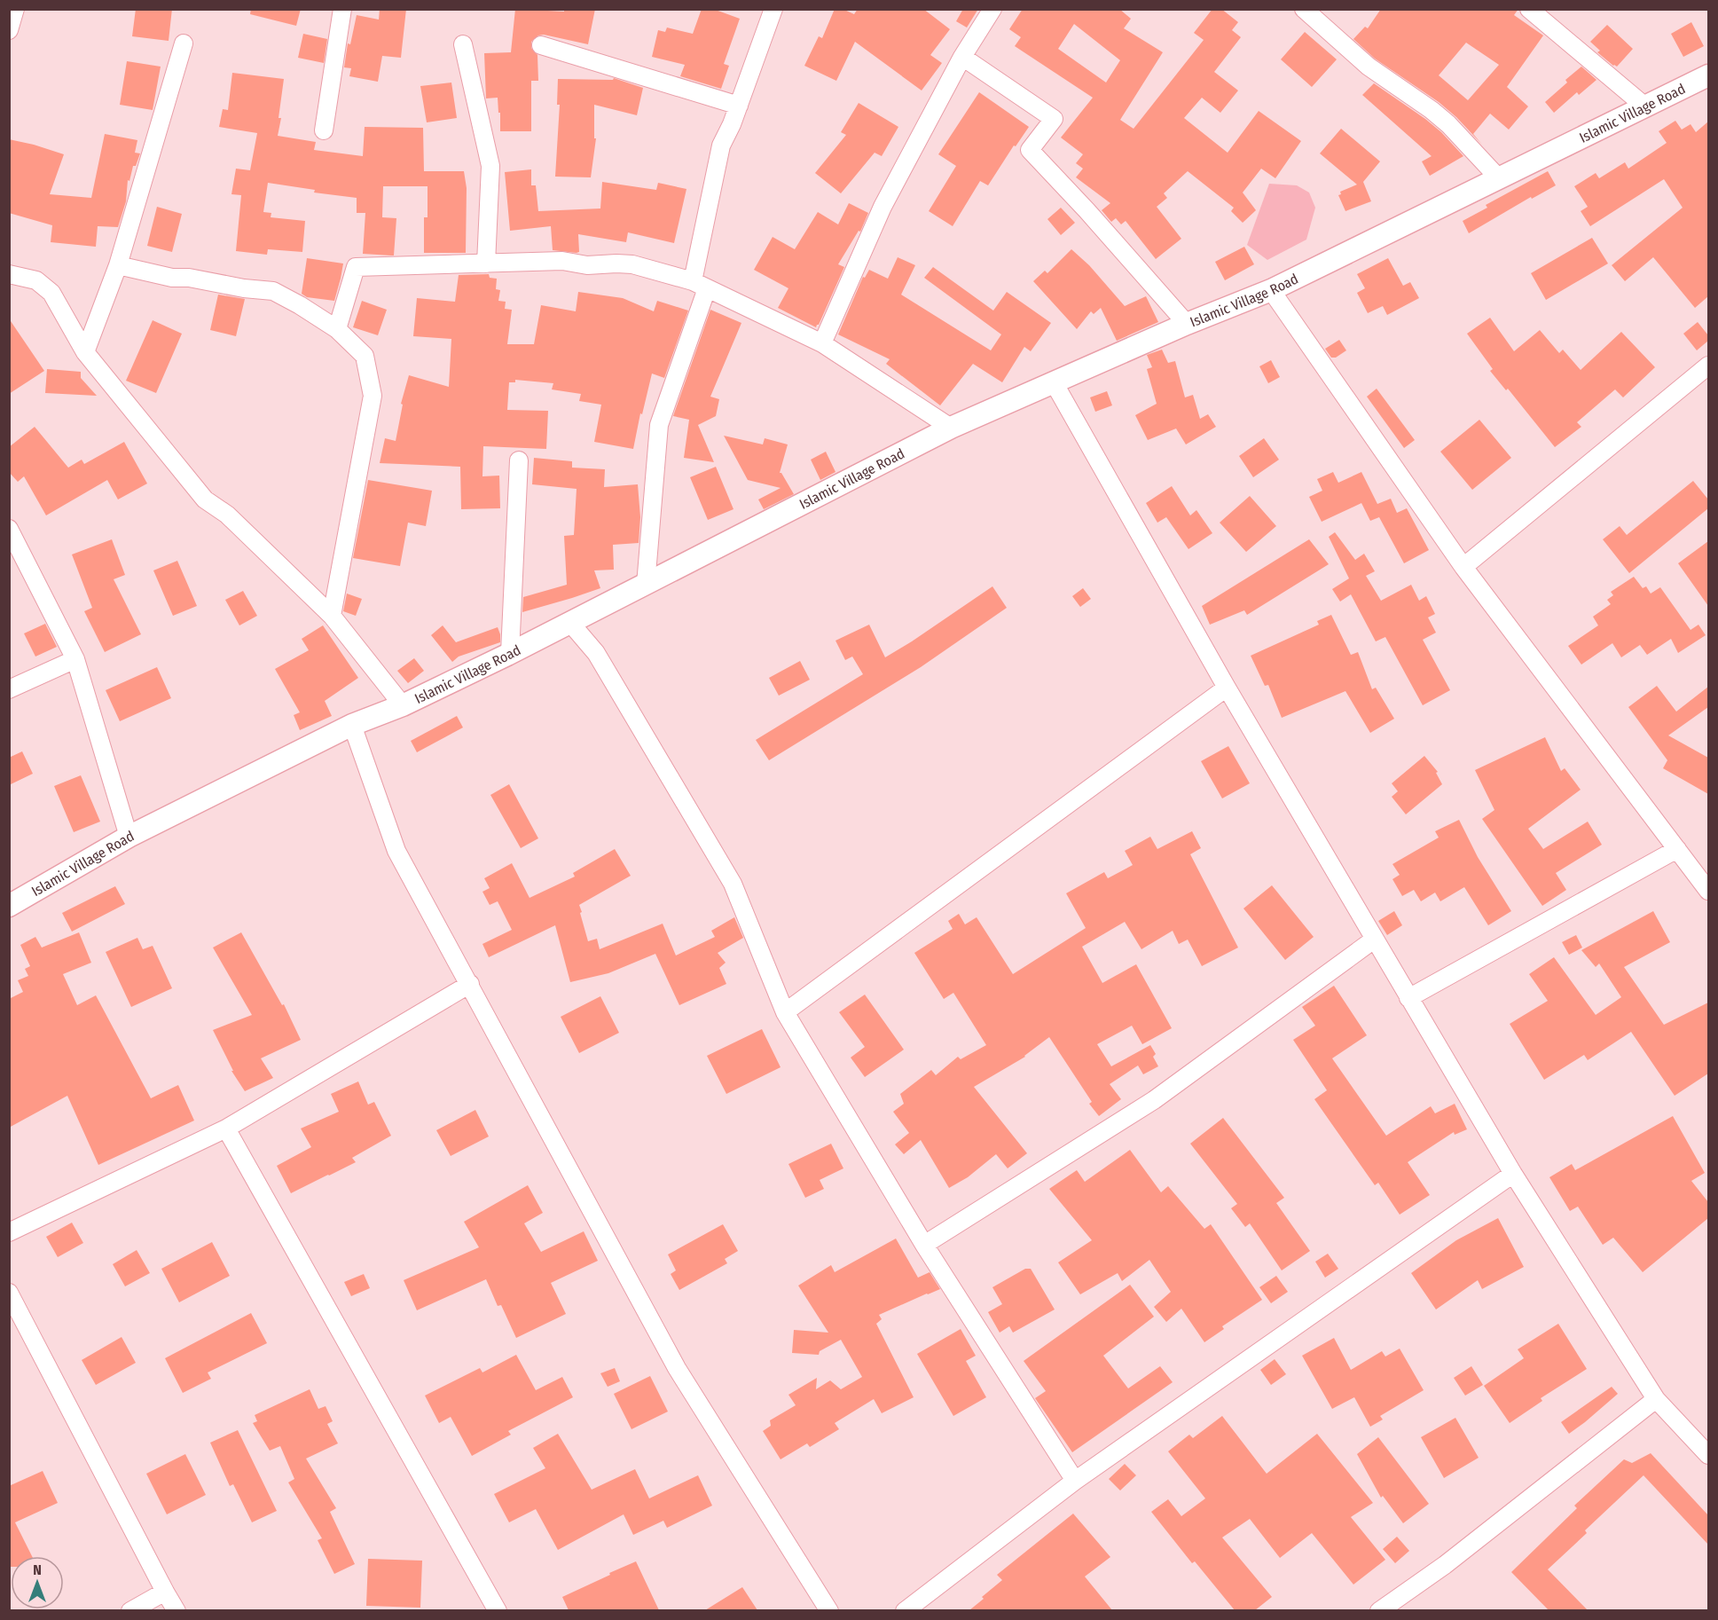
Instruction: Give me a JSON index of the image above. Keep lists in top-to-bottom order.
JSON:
{
  "streets": {
    "street": ["Islamic Village Road"]
  },
  "north": "top"
}
